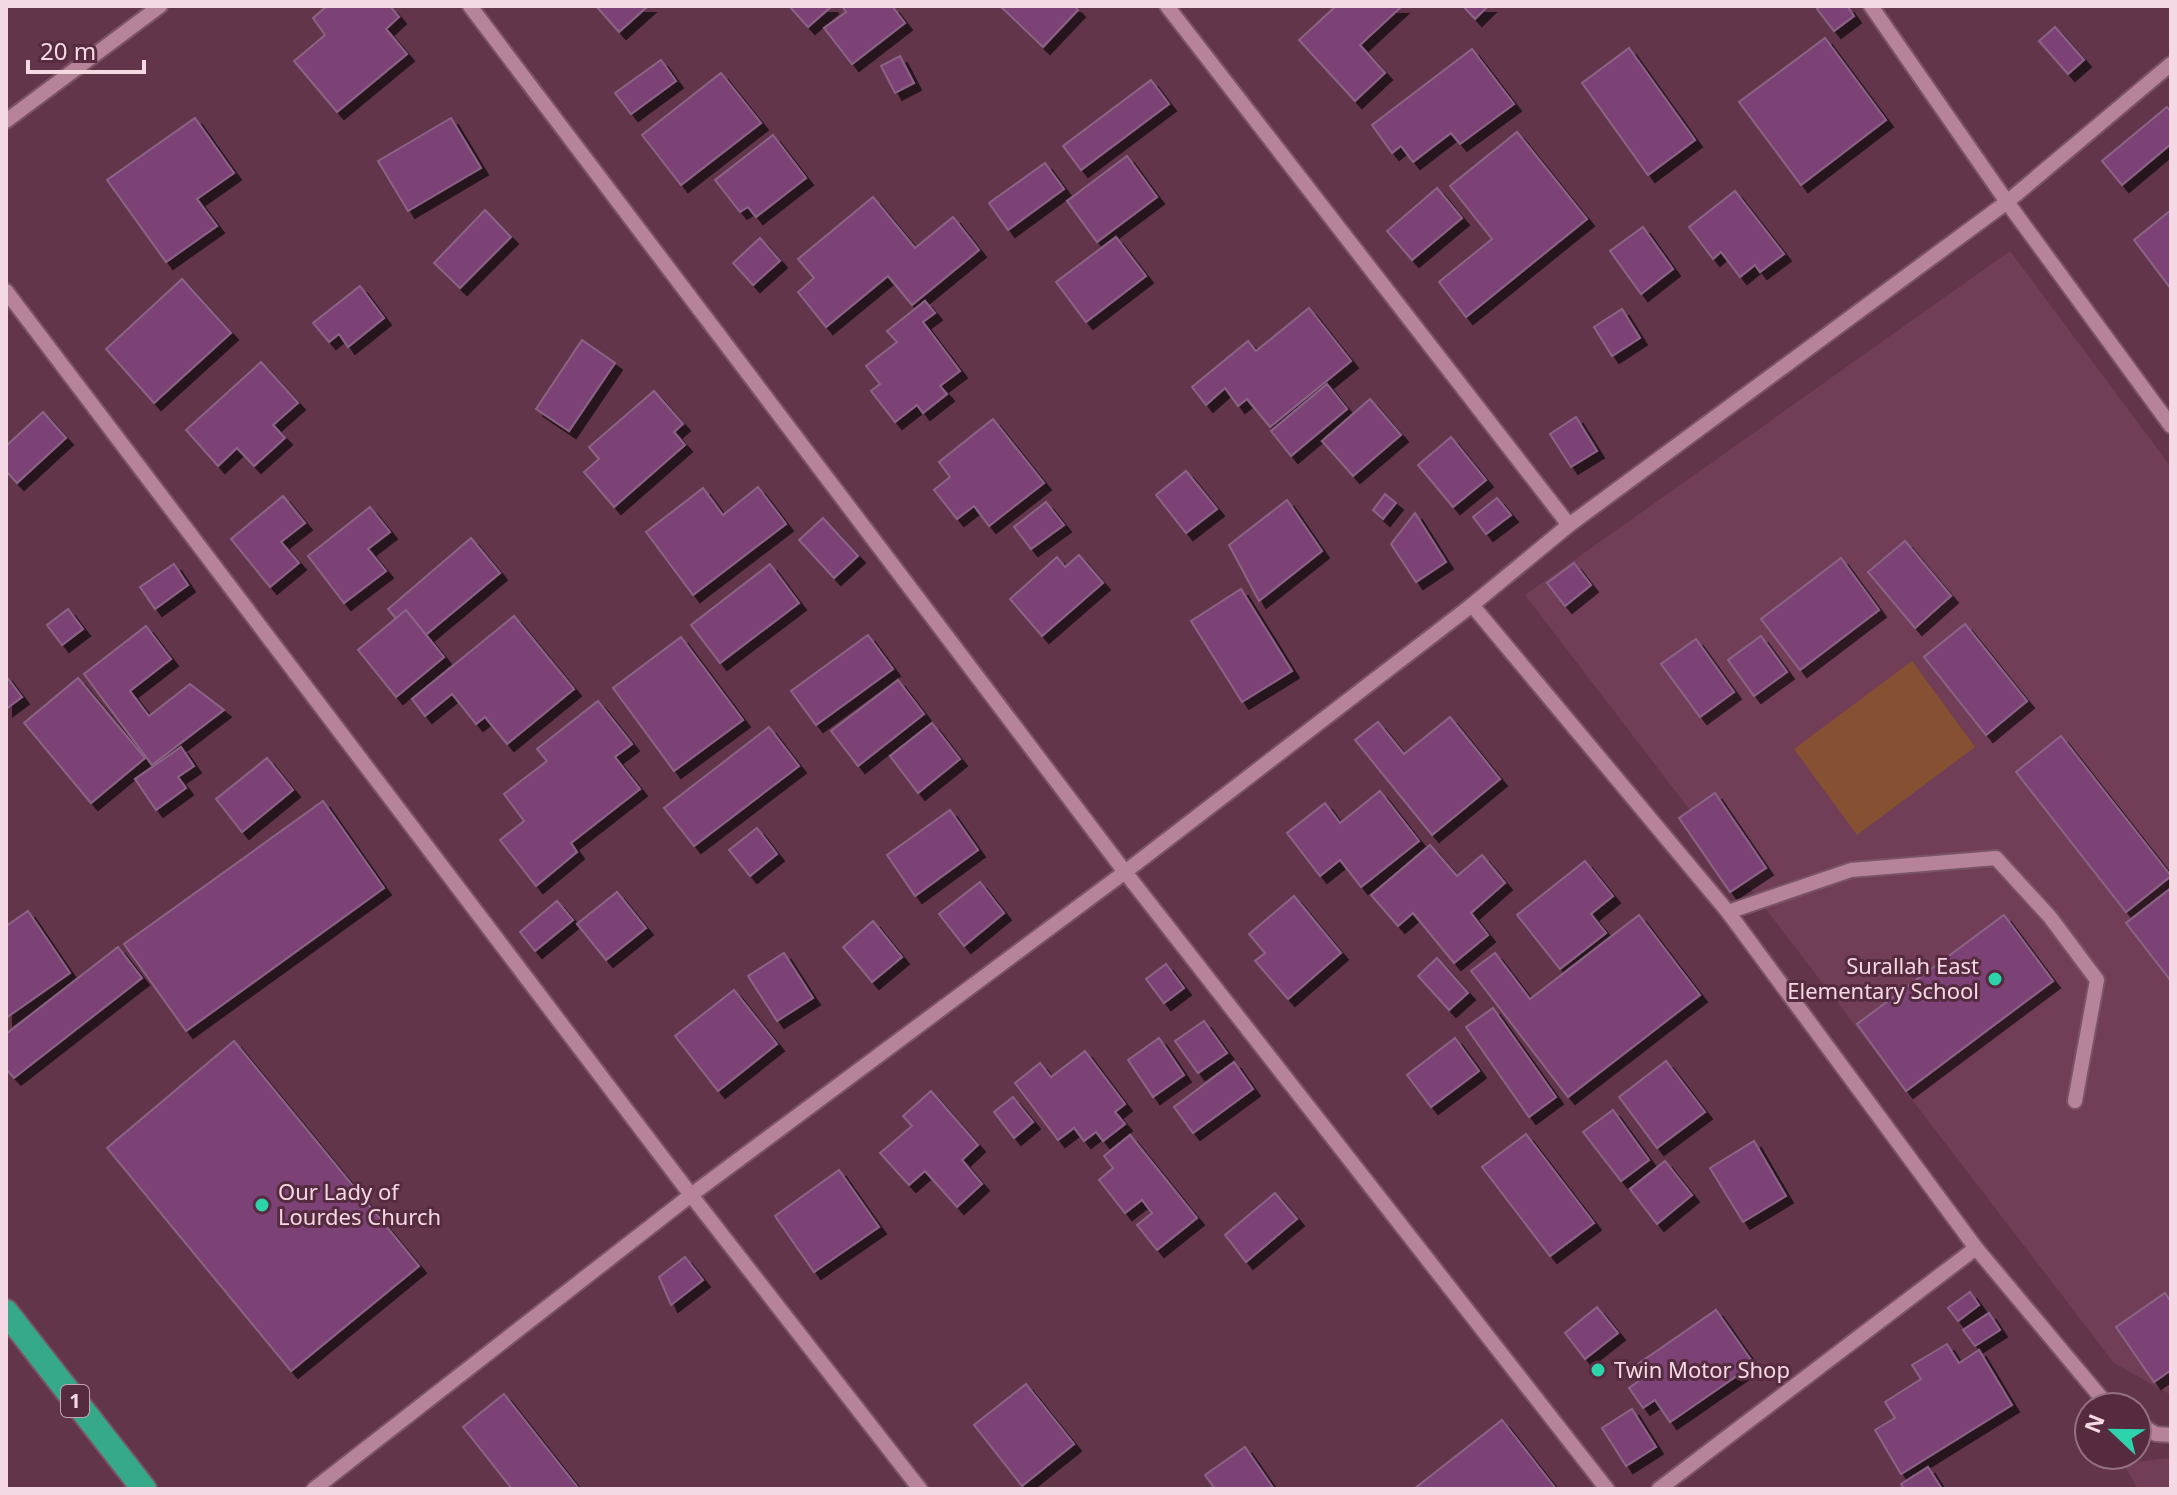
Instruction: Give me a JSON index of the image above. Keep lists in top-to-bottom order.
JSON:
{
  "streets": {
    "highway": ["1"]
  },
  "places": ["Surallah East Elementary School", "Our Lady of Lourdes Church", "Twin Motor Shop"],
  "scale_bar": "20 m",
  "north": "left"
}
